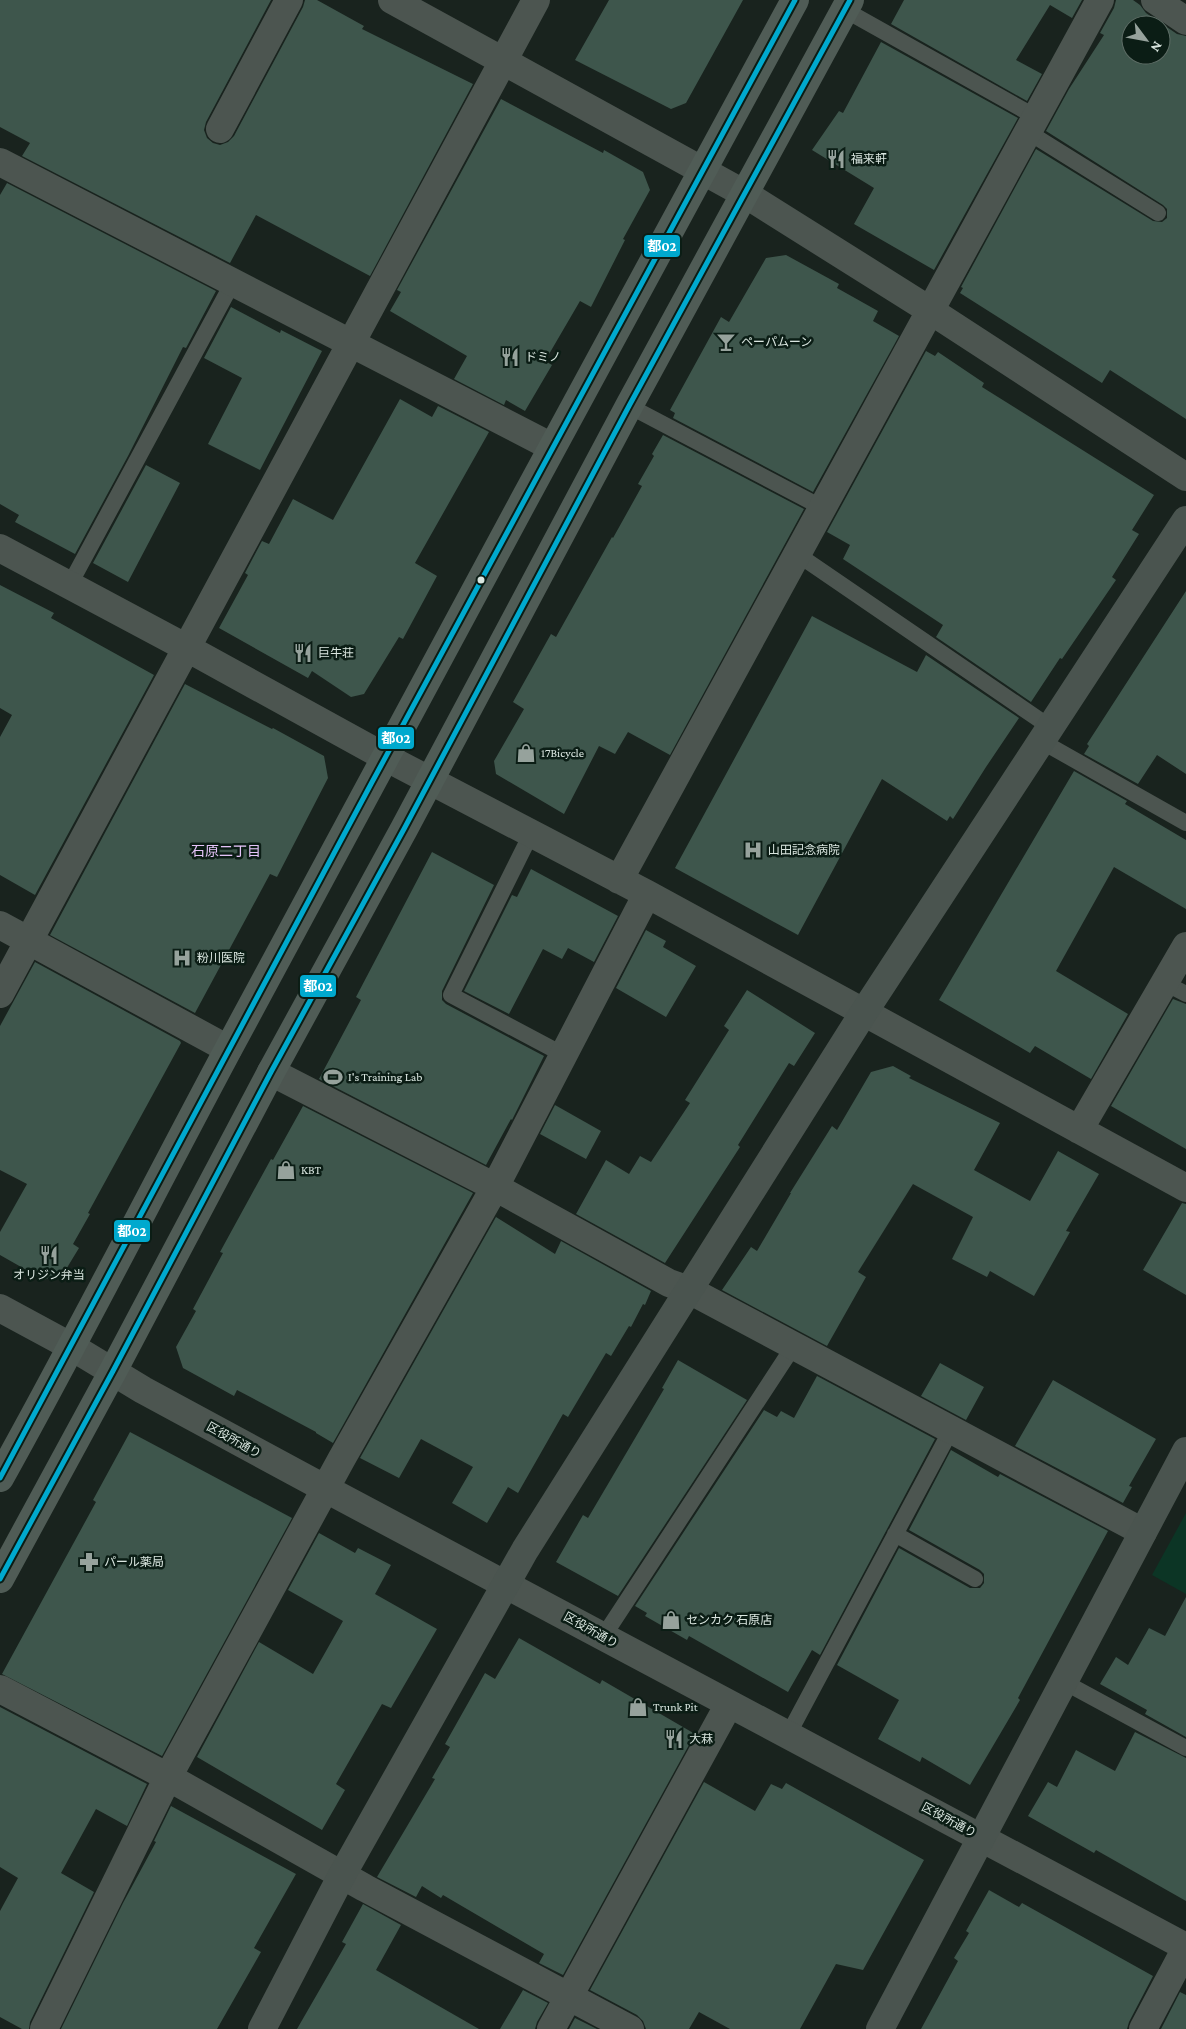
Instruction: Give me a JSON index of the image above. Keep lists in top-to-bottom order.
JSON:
{
  "streets": {
    "street": ["区役所通り"]
  },
  "districts": ["石原二丁目"],
  "places": {
    "restaurant": [
      "福来軒",
      "ドミノ",
      "巨牛荘",
      "オリジン弁当",
      "大菻"
    ],
    "bar": ["ペーパムーン"],
    "shop": [
      "17Bicycle",
      "KBT",
      "センカク 石原店",
      "Trunk Pit"
    ],
    "hospital": ["山田記念病院", "粉川医院"],
    "sports": ["I's Training Lab"],
    "pharmacy": ["パール薬局"]
  },
  "lines": ["transit line 都02"],
  "north": "bottom right"
}
